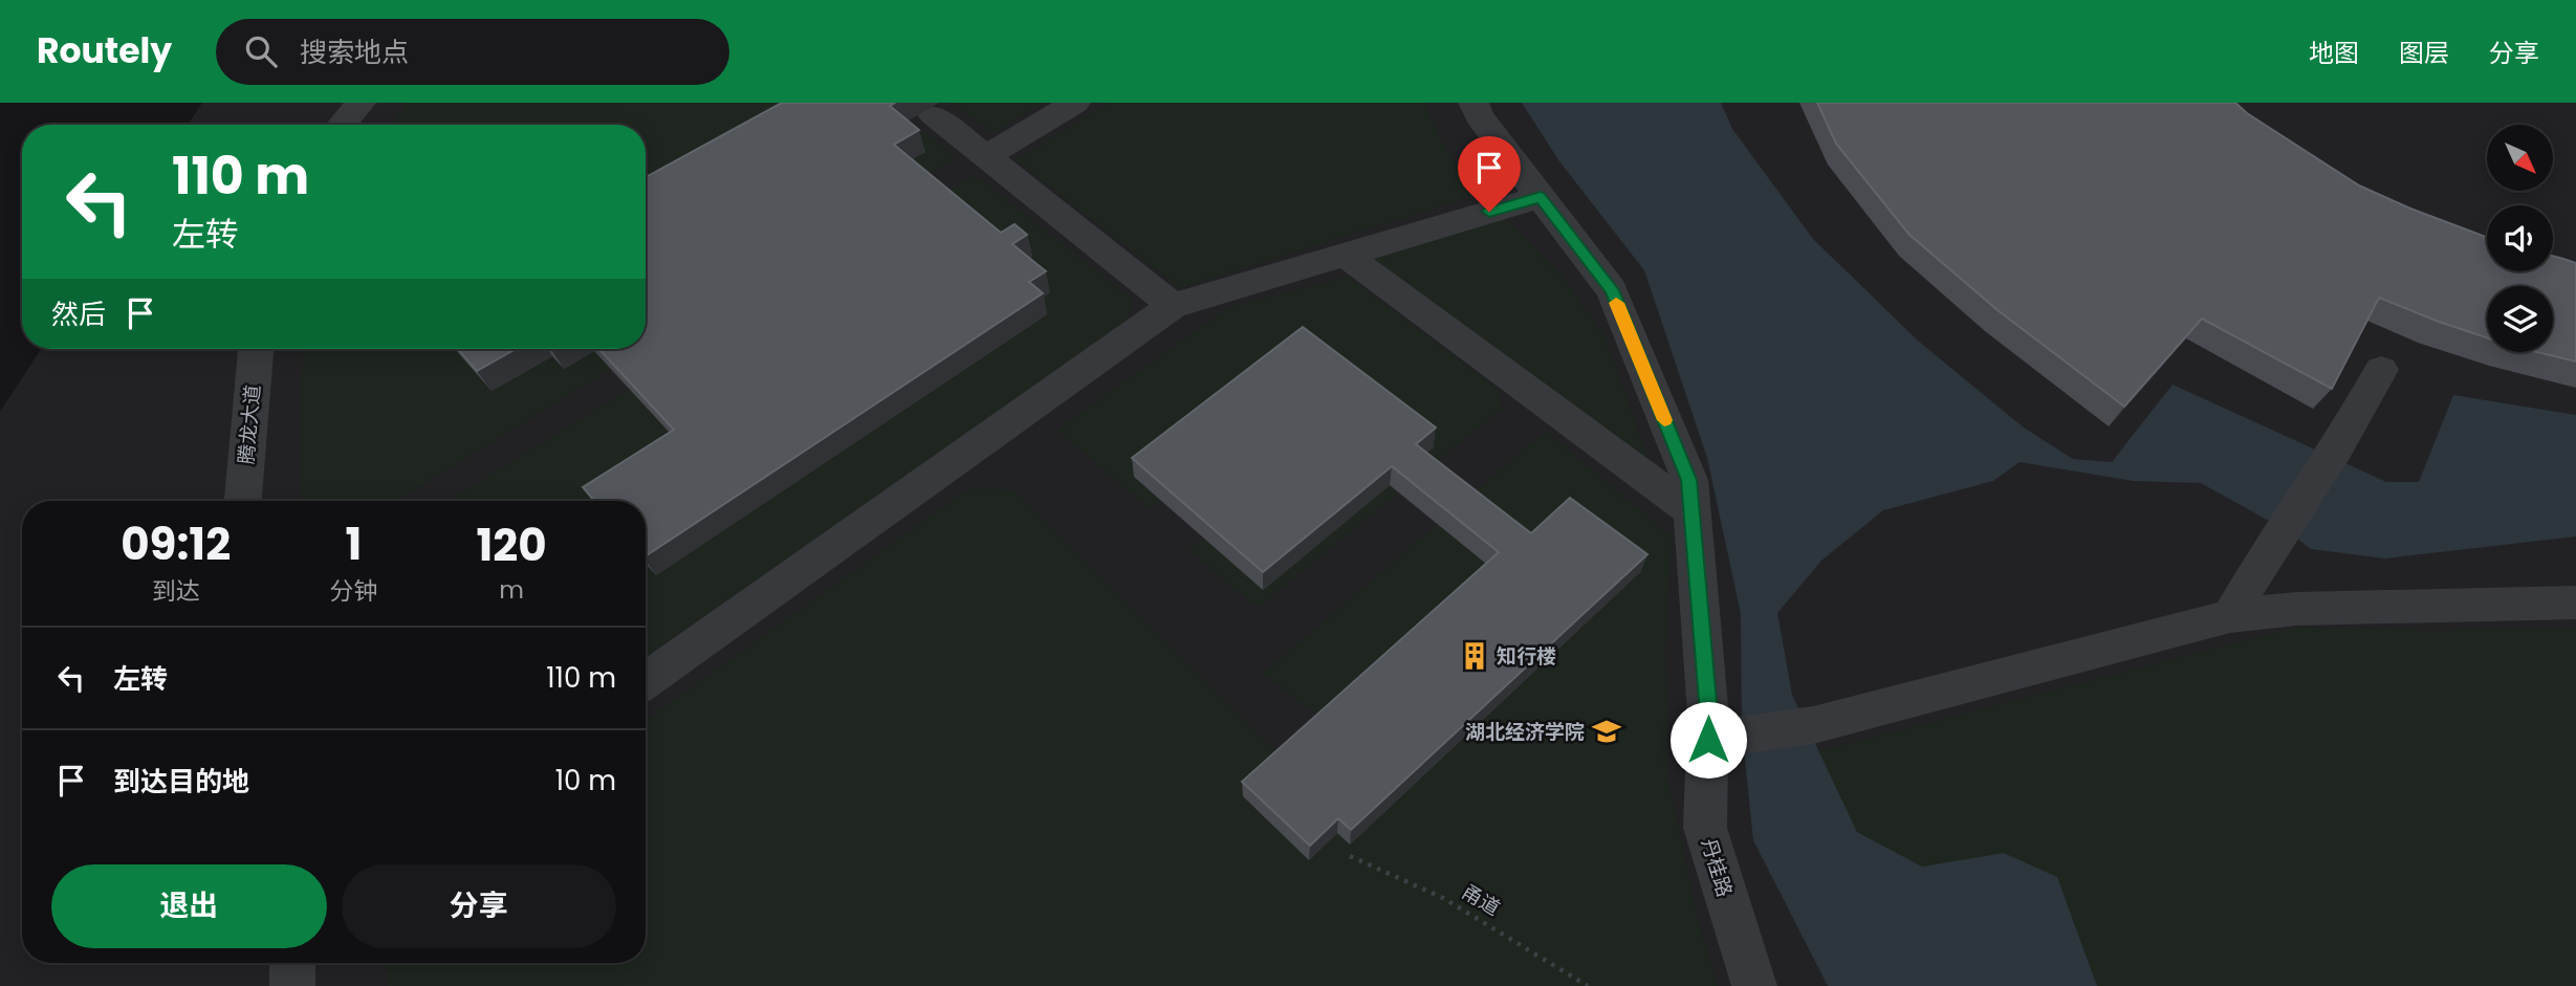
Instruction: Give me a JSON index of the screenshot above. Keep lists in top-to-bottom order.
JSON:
{
  "streets": {
    "street": ["腾龙大道", "丹桂路"],
    "path": ["甬道"]
  },
  "places": {
    "building": ["知行楼"],
    "school or university": ["湖北经济学院"]
  },
  "north": "bottom right",
  "page": {
    "header": "Routely",
    "search": "搜索地点",
    "nav": ["地图", "图层", "分享"],
    "turn": ["110 m", "左转"],
    "then": "然后",
    "eta": [
      "09:12",
      "到达",
      "1",
      "分钟",
      "120",
      "m"
    ],
    "list": [
      {
        "name": "左转",
        "value": "110 m"
      },
      {
        "name": "到达目的地",
        "value": "10 m"
      }
    ],
    "buttons": ["退出", "分享"]
  }
}
